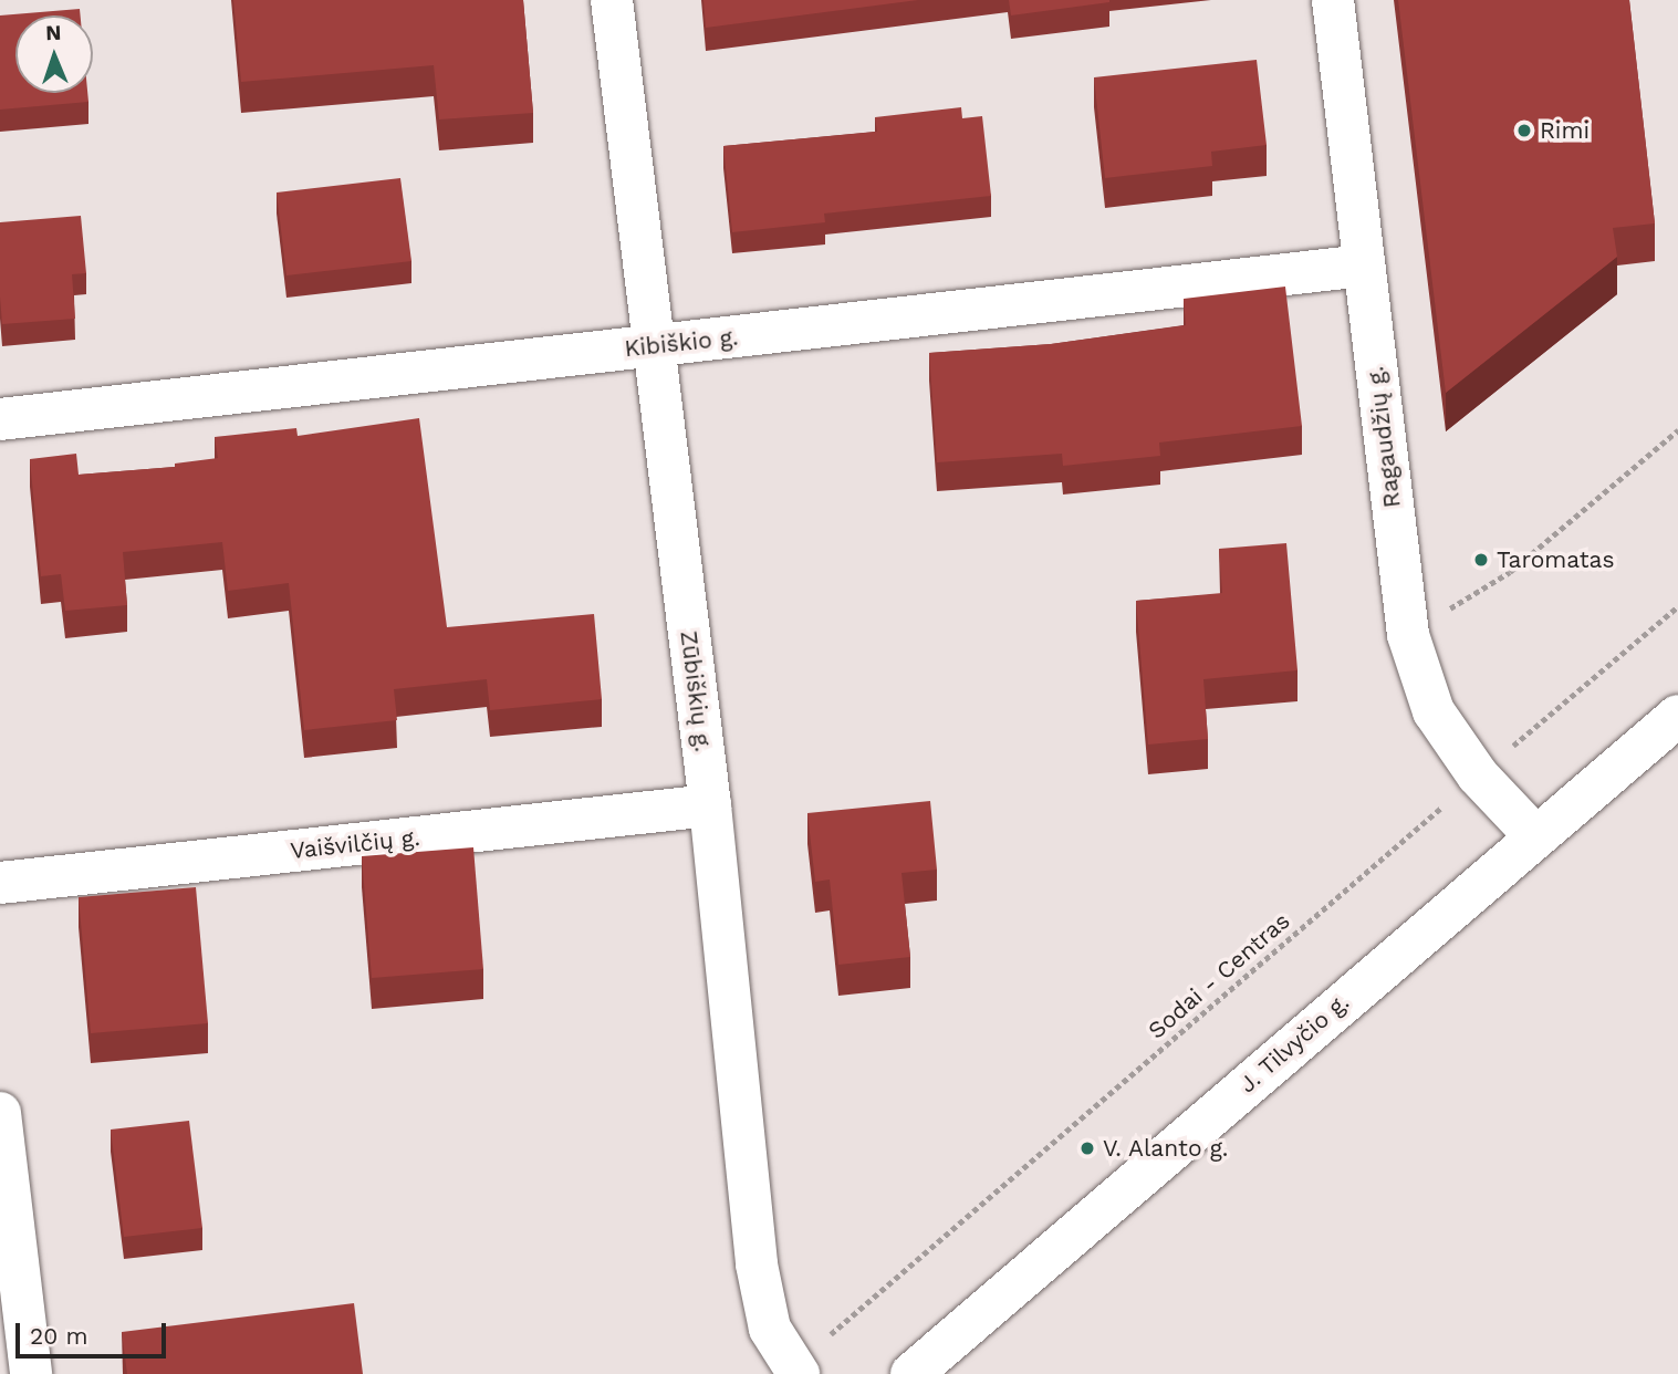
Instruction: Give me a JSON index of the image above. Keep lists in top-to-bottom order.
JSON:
{
  "streets": {
    "street": [
      "Kibiškio g.",
      "Ragaudžių g.",
      "Zūbiškių g.",
      "Vaišvilčių g.",
      "J. Tilvyčio g."
    ],
    "path": ["Sodai - Centras"]
  },
  "crossings": [
    ["Kibiškio g.", "Ragaudžių g."],
    ["Kibiškio g.", "Zūbiškių g."],
    ["Ragaudžių g.", "Sodai - Centras"],
    ["Ragaudžių g.", "J. Tilvyčio g."],
    ["Zūbiškių g.", "Vaišvilčių g."],
    ["Zūbiškių g.", "Sodai - Centras"]
  ],
  "places": ["Rimi", "Taromatas", "V. Alanto g."],
  "scale_bar": "20 m",
  "north": "top"
}
